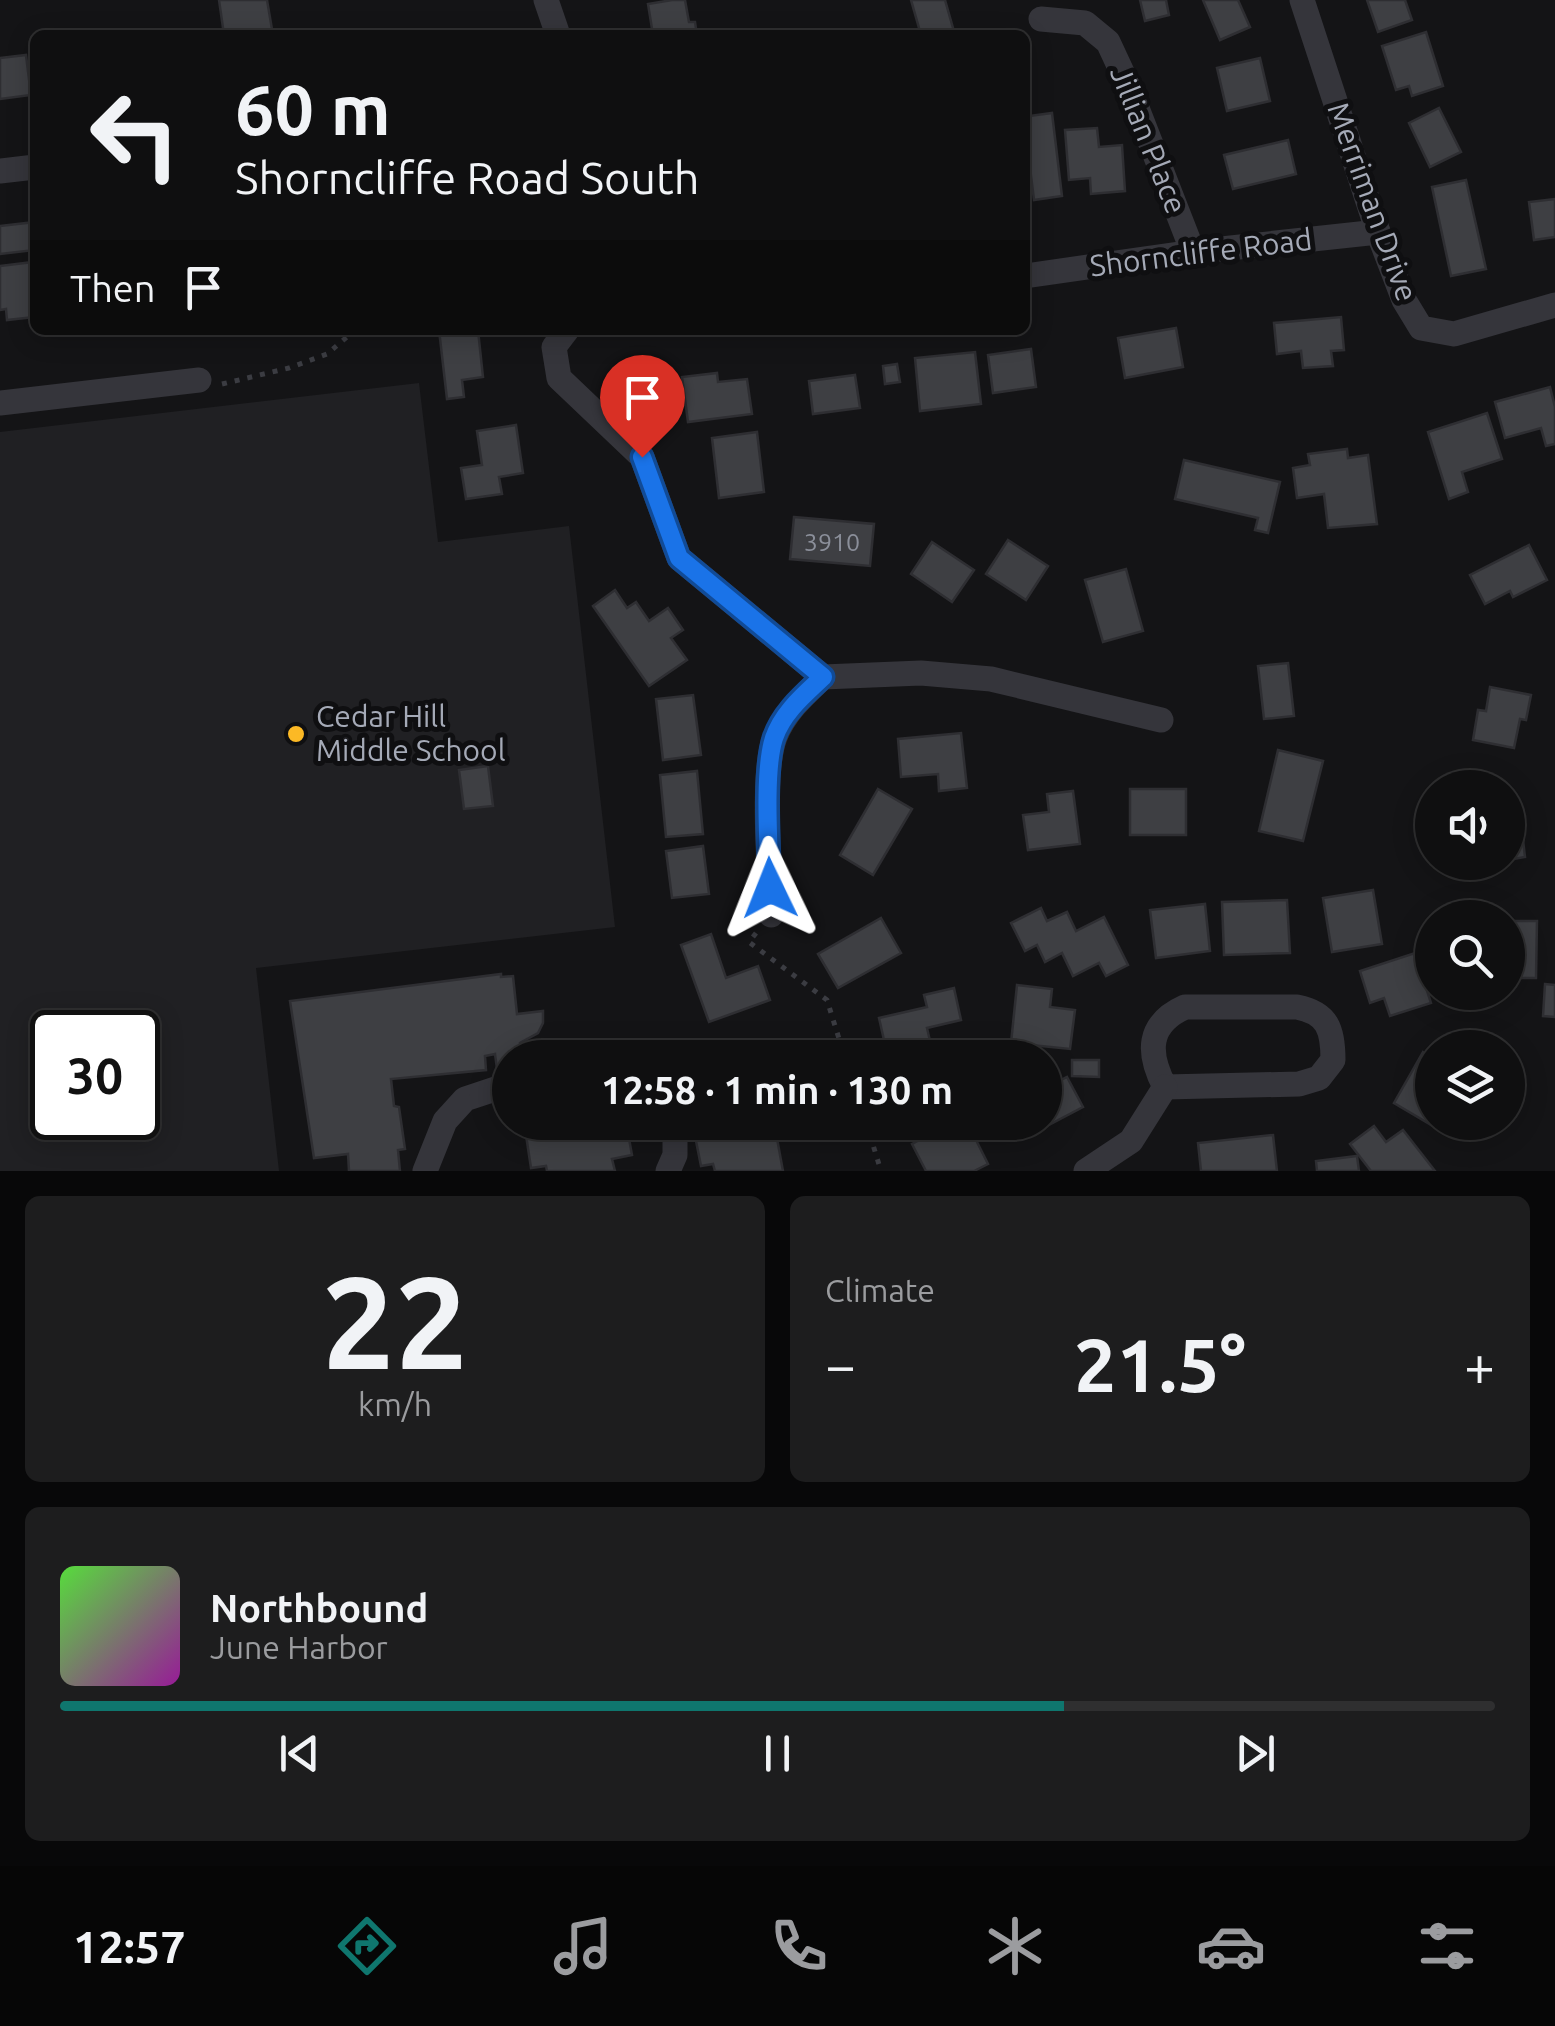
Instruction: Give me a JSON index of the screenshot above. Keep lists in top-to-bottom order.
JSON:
{
  "streets": {
    "street": ["Jillian Place", "Merriman Drive", "Shorncliffe Road"]
  },
  "crossings": [
    ["Jillian Place", "Shorncliffe Road"],
    ["Merriman Drive", "Shorncliffe Road"]
  ],
  "places": ["Cedar Hill Middle School"],
  "house_numbers": ["3910"],
  "page": {
    "turn": ["60 m", "Shorncliffe Road South"],
    "then": "Then",
    "limit": "30",
    "trip": "12:58 · 1 min · 130 m",
    "tile": [
      ["22", "km/h"],
      "Climate"
    ],
    "heat": ["−", "21.5°", "+"],
    "song": ["Northbound", "June Harbor"],
    "tabs": "12:57"
  }
}
